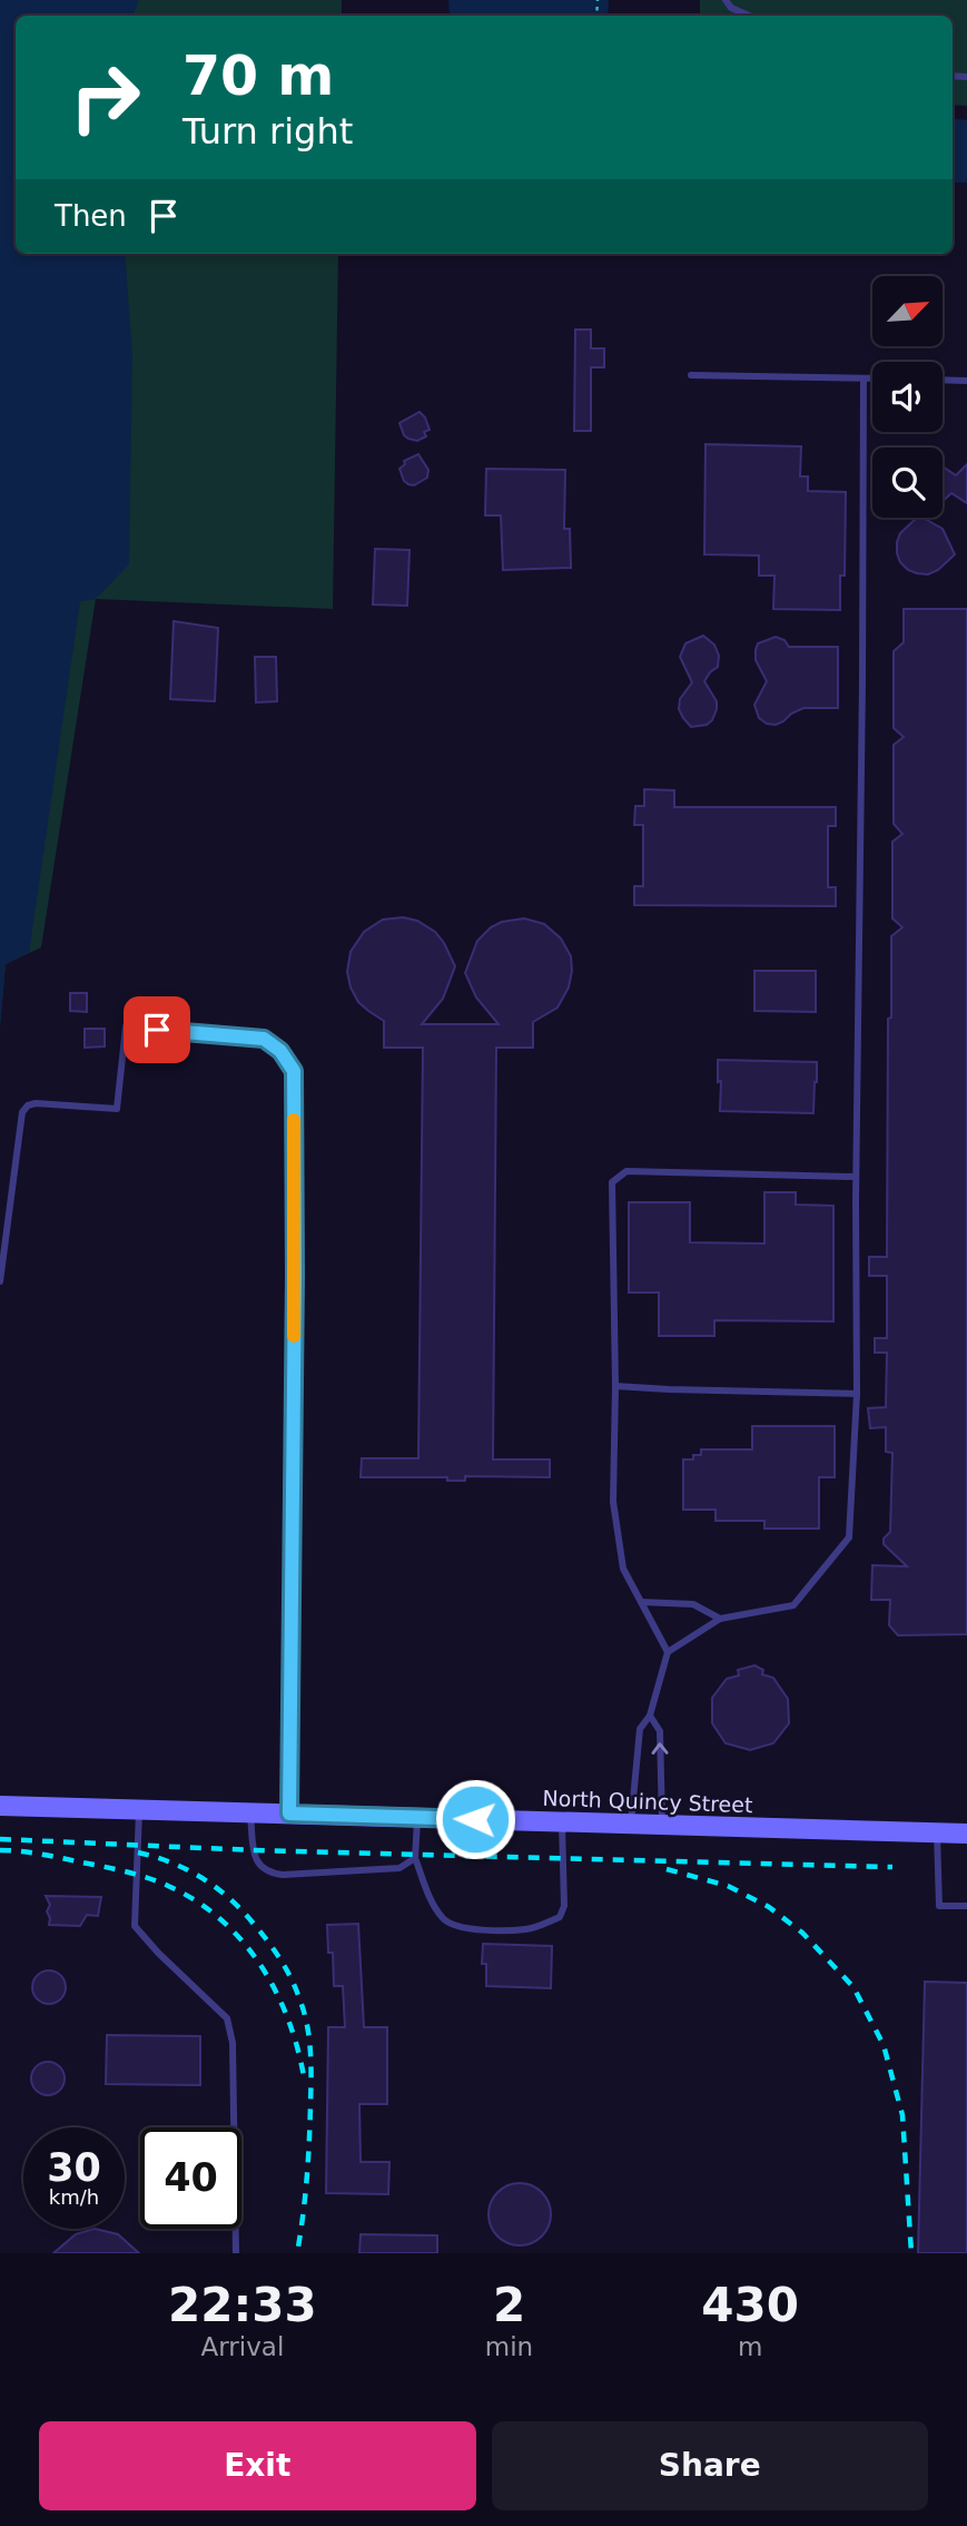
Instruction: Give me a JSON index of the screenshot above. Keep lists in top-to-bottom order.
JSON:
{
  "streets": {
    "street": ["North Quincy Street"]
  },
  "north": "top right",
  "page": {
    "turn": ["70 m", "Turn right"],
    "then": "Then",
    "speed": "30 km/h",
    "limit": "40",
    "eta": [
      "22:33",
      "Arrival",
      "2",
      "min",
      "430",
      "m"
    ],
    "buttons": ["Exit", "Share"]
  }
}
